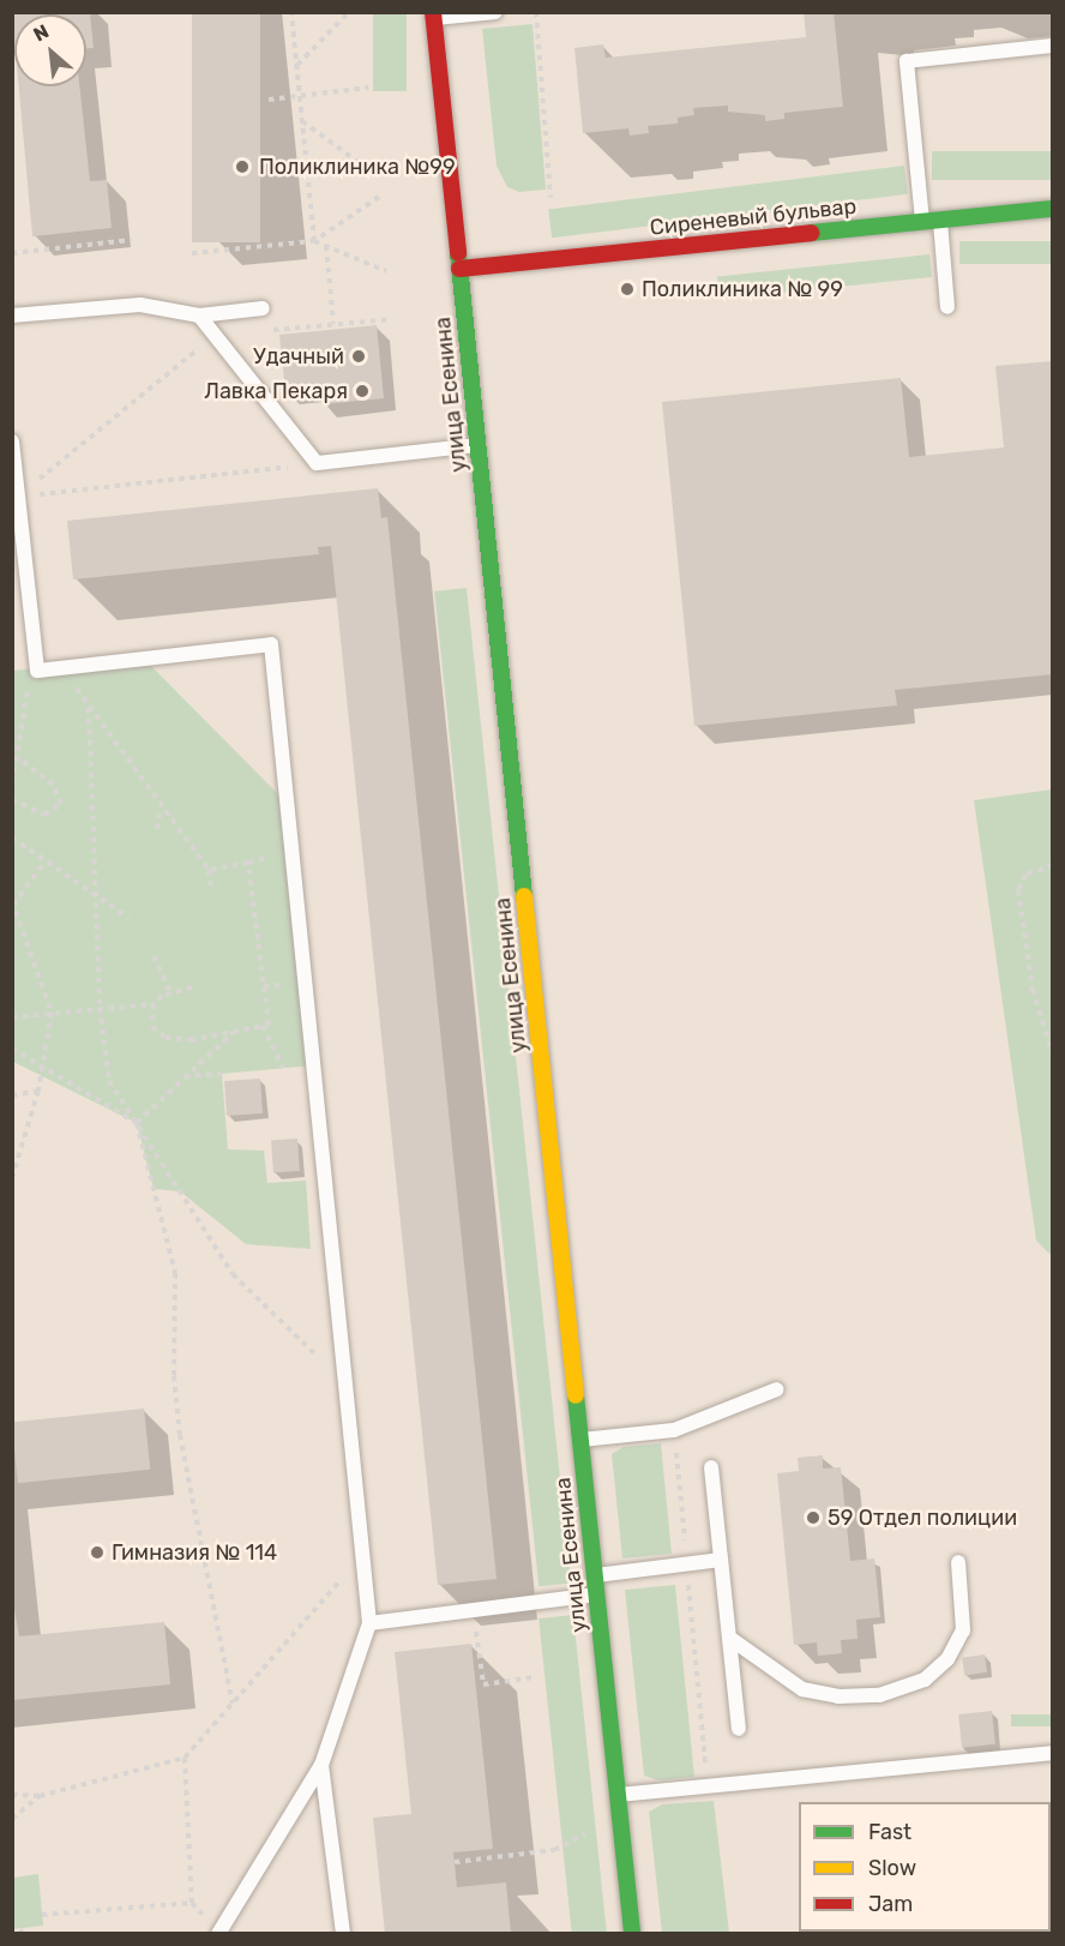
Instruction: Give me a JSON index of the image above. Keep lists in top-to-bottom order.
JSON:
{
  "streets": {
    "street": ["Сиреневый бульвар", "улица Есенина"]
  },
  "crossings": [
    ["Сиреневый бульвар", "улица Есенина"]
  ],
  "places": [
    "Поликлиника №99",
    "Поликлиника № 99",
    "Удачный",
    "Лавка Пекаря",
    "59 Отдел полиции",
    "Гимназия № 114"
  ],
  "legend": ["Fast", "Slow", "Jam"],
  "north": "top left"
}
